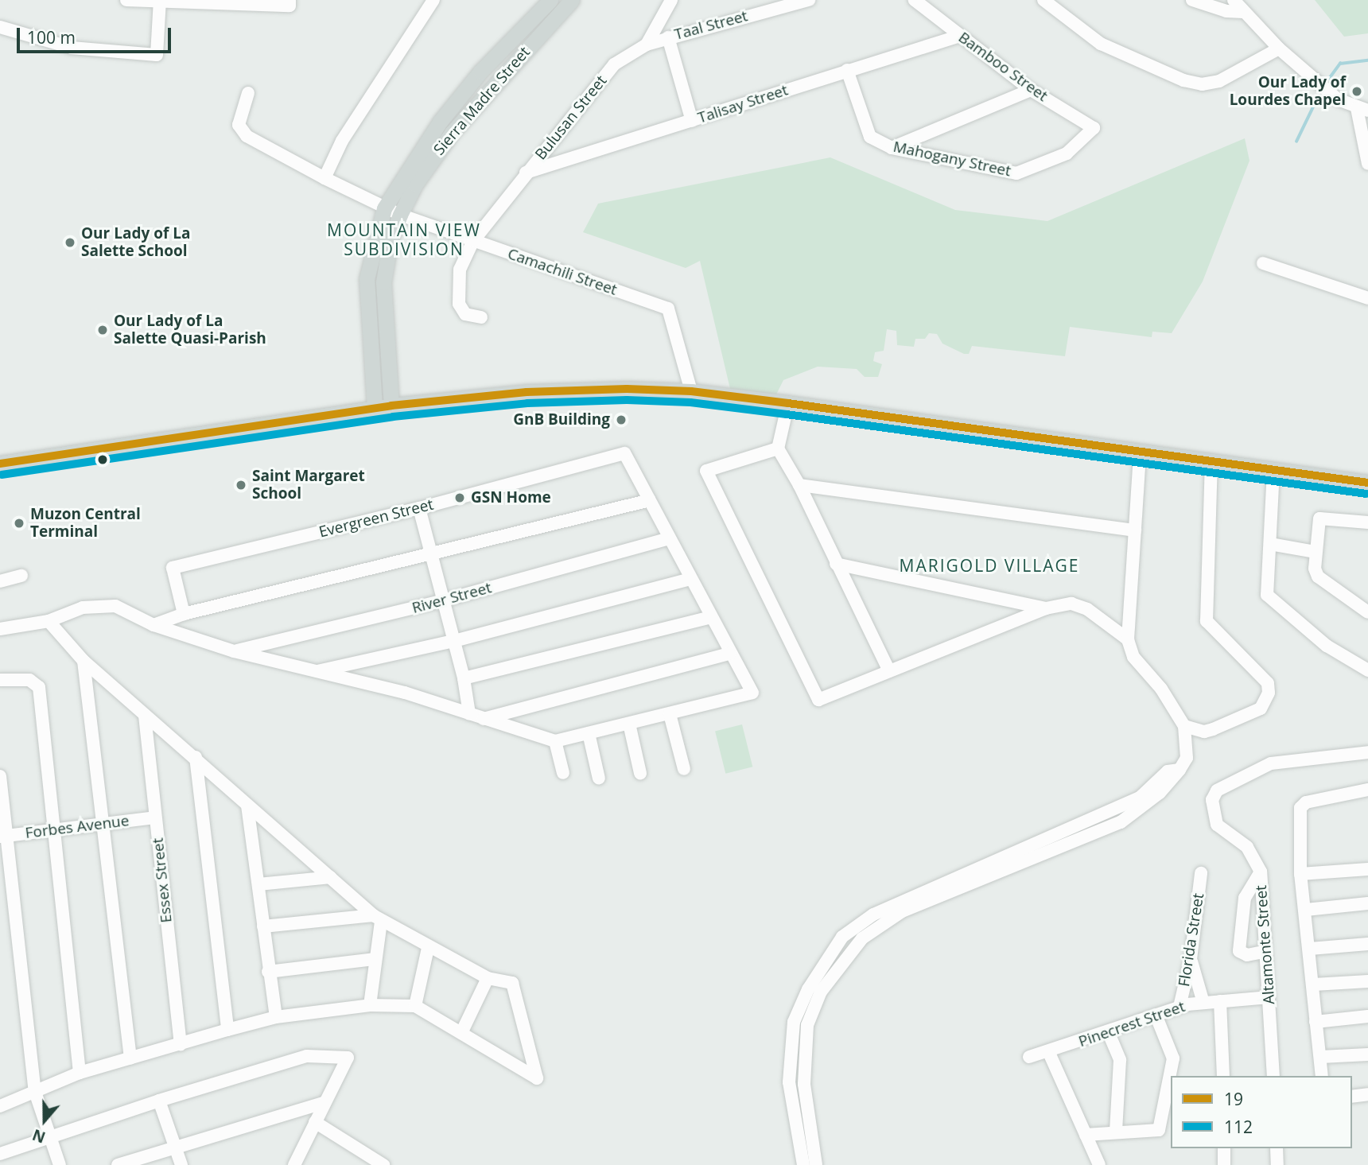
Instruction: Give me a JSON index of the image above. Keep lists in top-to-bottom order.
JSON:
{
  "streets": {
    "main road": ["Sierra Madre Street"],
    "street": [
      "Taal Street",
      "Bamboo Street",
      "Talisay Street",
      "Bulusan Street",
      "Mahogany Street",
      "Camachili Street",
      "Evergreen Street",
      "River Street",
      "Forbes Avenue",
      "Essex Street",
      "Florida Street",
      "Altamonte Street",
      "Pinecrest Street"
    ]
  },
  "crossings": [
    ["Taal Street", "Bulusan Street"],
    ["Bamboo Street", "Talisay Street"],
    ["Bamboo Street", "Mahogany Street"],
    ["Sierra Madre Street", "Camachili Street"],
    ["Talisay Street", "Bulusan Street"],
    ["Talisay Street", "Mahogany Street"],
    ["Bulusan Street", "Camachili Street"],
    ["Forbes Avenue", "Essex Street"],
    ["Florida Street", "Pinecrest Street"],
    ["Altamonte Street", "Pinecrest Street"]
  ],
  "districts": ["MOUNTAIN VIEW SUBDIVISION", "MARIGOLD VILLAGE"],
  "places": [
    "Our Lady of Lourdes Chapel",
    "Our Lady of La Salette School",
    "Our Lady of La Salette Quasi-Parish",
    "GnB Building",
    "Saint Margaret School",
    "GSN Home",
    "Muzon Central Terminal"
  ],
  "lines": ["transit line 19", "transit line 112"],
  "legend": ["19", "112"],
  "scale_bar": "100 m",
  "north": "bottom"
}
